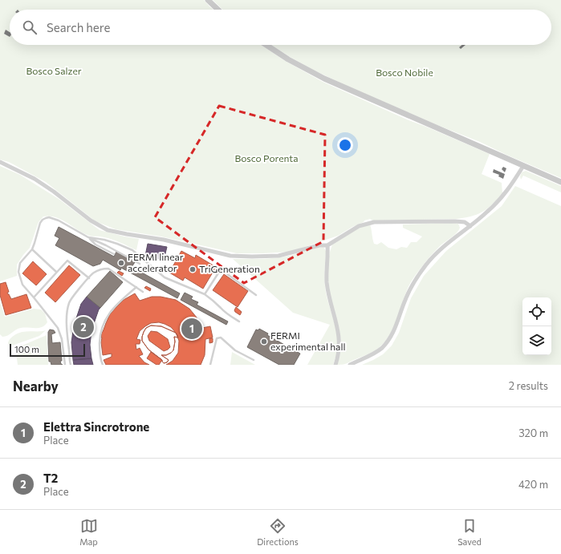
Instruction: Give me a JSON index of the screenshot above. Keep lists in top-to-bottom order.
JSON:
{
  "parks": ["Bosco Salzer", "Bosco Nobile", "Bosco Porenta"],
  "places": ["FERMI linear accelerator", "TriGeneration", "FERMI experimental hall"],
  "scale_bar": "100 m",
  "page": {
    "search": "Search here",
    "pins": ["2", "1"],
    "scale": "100 m",
    "heading": ["Nearby", "2 results"],
    "list": [
      {
        "mark": "1",
        "name": "Elettra Sincrotrone",
        "note": "Place",
        "value": "320 m"
      },
      {
        "mark": "2",
        "name": "T2",
        "note": "Place",
        "value": "420 m"
      }
    ],
    "nav": ["Map", "Directions", "Saved"]
  }
}
